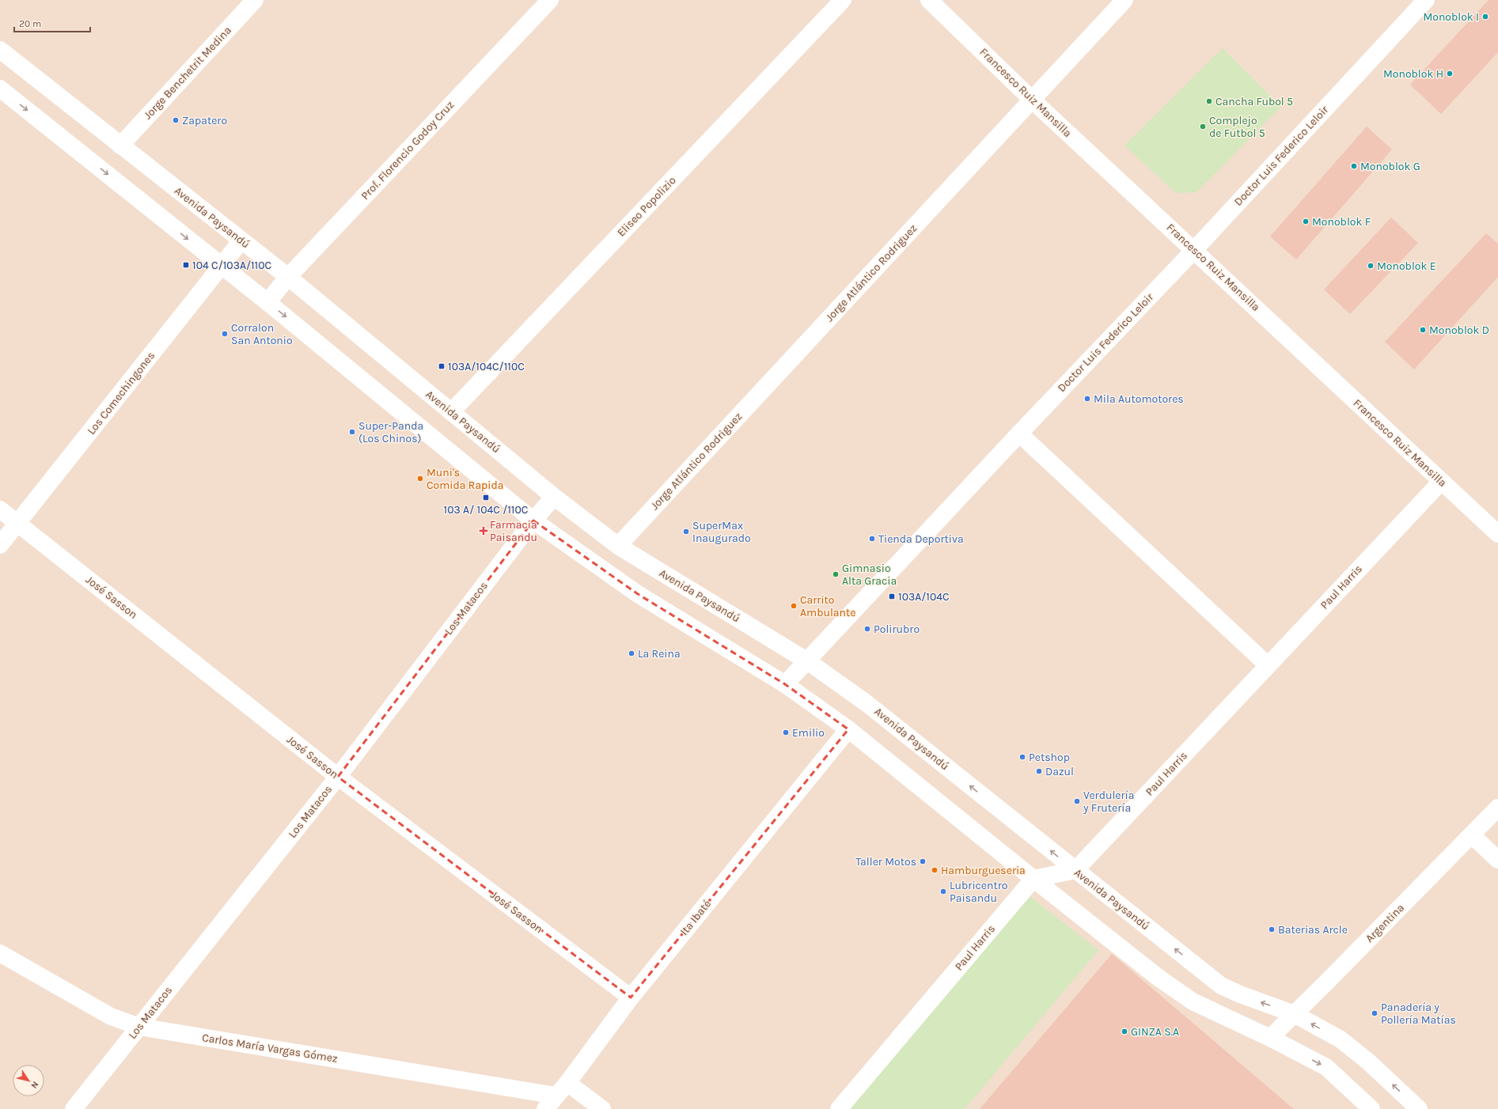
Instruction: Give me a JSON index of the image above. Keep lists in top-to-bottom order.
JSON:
{
  "streets": {
    "street": [
      "Jorge Benchetrit Medina",
      "Francesco Ruiz Mansilla",
      "Prof. Florencio Godoy Cruz",
      "Doctor Luis Federico Leloir",
      "Eliseo Popolizio",
      "Avenida Paysandú",
      "Jorge Atlántico Rodriguez",
      "Los Comechingones",
      "Paul Harris",
      "José Sasson",
      "Los Matacos",
      "Ita Ibaté",
      "Argentina",
      "Carlos María Vargas Gómez"
    ]
  },
  "crossings": [
    ["Jorge Benchetrit Medina", "Avenida Paysandú"],
    ["Francesco Ruiz Mansilla", "Doctor Luis Federico Leloir"],
    ["Francesco Ruiz Mansilla", "Jorge Atlántico Rodriguez"],
    ["Francesco Ruiz Mansilla", "Paul Harris"],
    ["Prof. Florencio Godoy Cruz", "Avenida Paysandú"],
    ["Doctor Luis Federico Leloir", "Avenida Paysandú"],
    ["Eliseo Popolizio", "Avenida Paysandú"],
    ["Avenida Paysandú", "Jorge Atlántico Rodriguez"],
    ["Avenida Paysandú", "Los Comechingones"],
    ["Avenida Paysandú", "Paul Harris"],
    ["Avenida Paysandú", "Los Matacos"],
    ["Avenida Paysandú", "Argentina"],
    ["Los Comechingones", "José Sasson"],
    ["José Sasson", "Los Matacos"],
    ["José Sasson", "Ita Ibaté"],
    ["Los Matacos", "Carlos María Vargas Gómez"],
    ["Ita Ibaté", "Carlos María Vargas Gómez"]
  ],
  "places": {
    "other": [
      "Monoblok I",
      "Monoblok H",
      "Cancha Fubol 5",
      "Zapatero",
      "Complejo de Futbol 5",
      "Monoblok G",
      "Monoblok F",
      "Monoblok E",
      "Monoblok D",
      "Corralon San Antonio",
      "Mila Automotores",
      "Super-Panda (Los Chinos)",
      "Muni's Comida Rapida",
      "SuperMax Inaugurado",
      "Tienda Deportiva",
      "Gimnasio Alta Gracia",
      "Carrito Ambulante",
      "Polirubro",
      "La Reina",
      "Emilio",
      "Petshop",
      "Dazul",
      "Verdulería y Frutería",
      "Taller Motos",
      "Hamburgueseria",
      "Lubricentro Paisandu",
      "Baterias Arcle",
      "Panadería y Pollería Matías",
      "GINZA S.A"
    ],
    "transit": [
      "104 C/103A/110C",
      "103A/104C/110C",
      "103 A/ 104C /110C",
      "103A/104C"
    ],
    "health": ["Farmacia Paisandu"]
  },
  "scale_bar": "20 m",
  "north": "bottom right"
}
